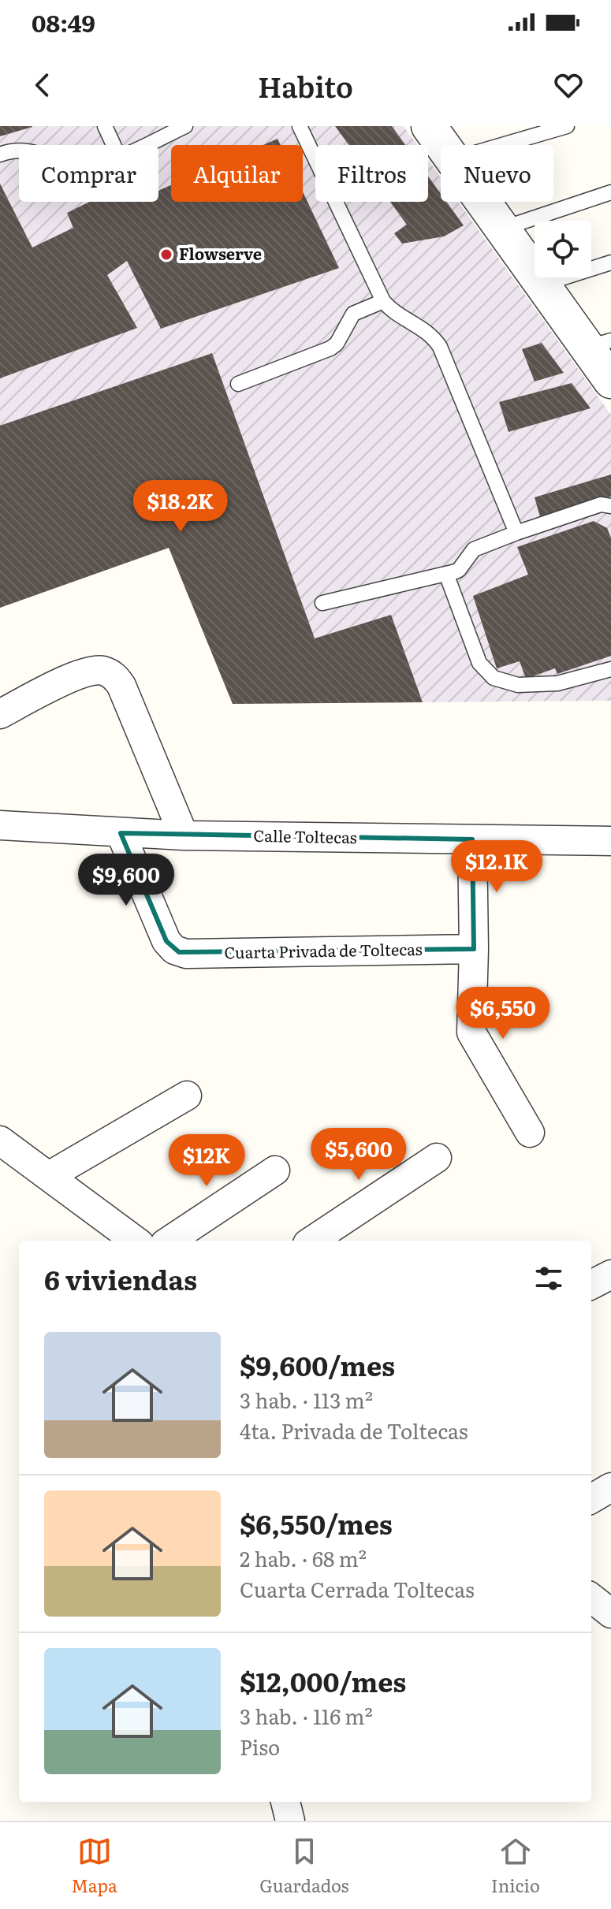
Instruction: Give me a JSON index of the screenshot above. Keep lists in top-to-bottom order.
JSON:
{
  "streets": {
    "street": ["Calle Toltecas", "Cuarta Privada de Toltecas"]
  },
  "crossings": [
    ["Calle Toltecas", "Cuarta Privada de Toltecas"]
  ],
  "places": ["Flowserve"],
  "page": {
    "status": "08:49",
    "header": "Habito",
    "chip": [
      "Comprar",
      "Alquilar",
      "Filtros",
      "Nuevo"
    ],
    "price": [
      "$18.2K",
      "$12.1K",
      "$9,600",
      "$6,550",
      "$5,600",
      "$12K"
    ],
    "heading": "6 viviendas",
    "list": [
      {
        "name": "$9,600/mes",
        "note": "3 hab. · 113 m² · 4ta. Privada de Toltecas"
      },
      {
        "name": "$6,550/mes",
        "note": "2 hab. · 68 m² · Cuarta Cerrada Toltecas"
      },
      {
        "name": "$12,000/mes",
        "note": "3 hab. · 116 m² · Piso"
      }
    ],
    "tabs": ["Mapa", "Guardados", "Inicio"]
  }
}
